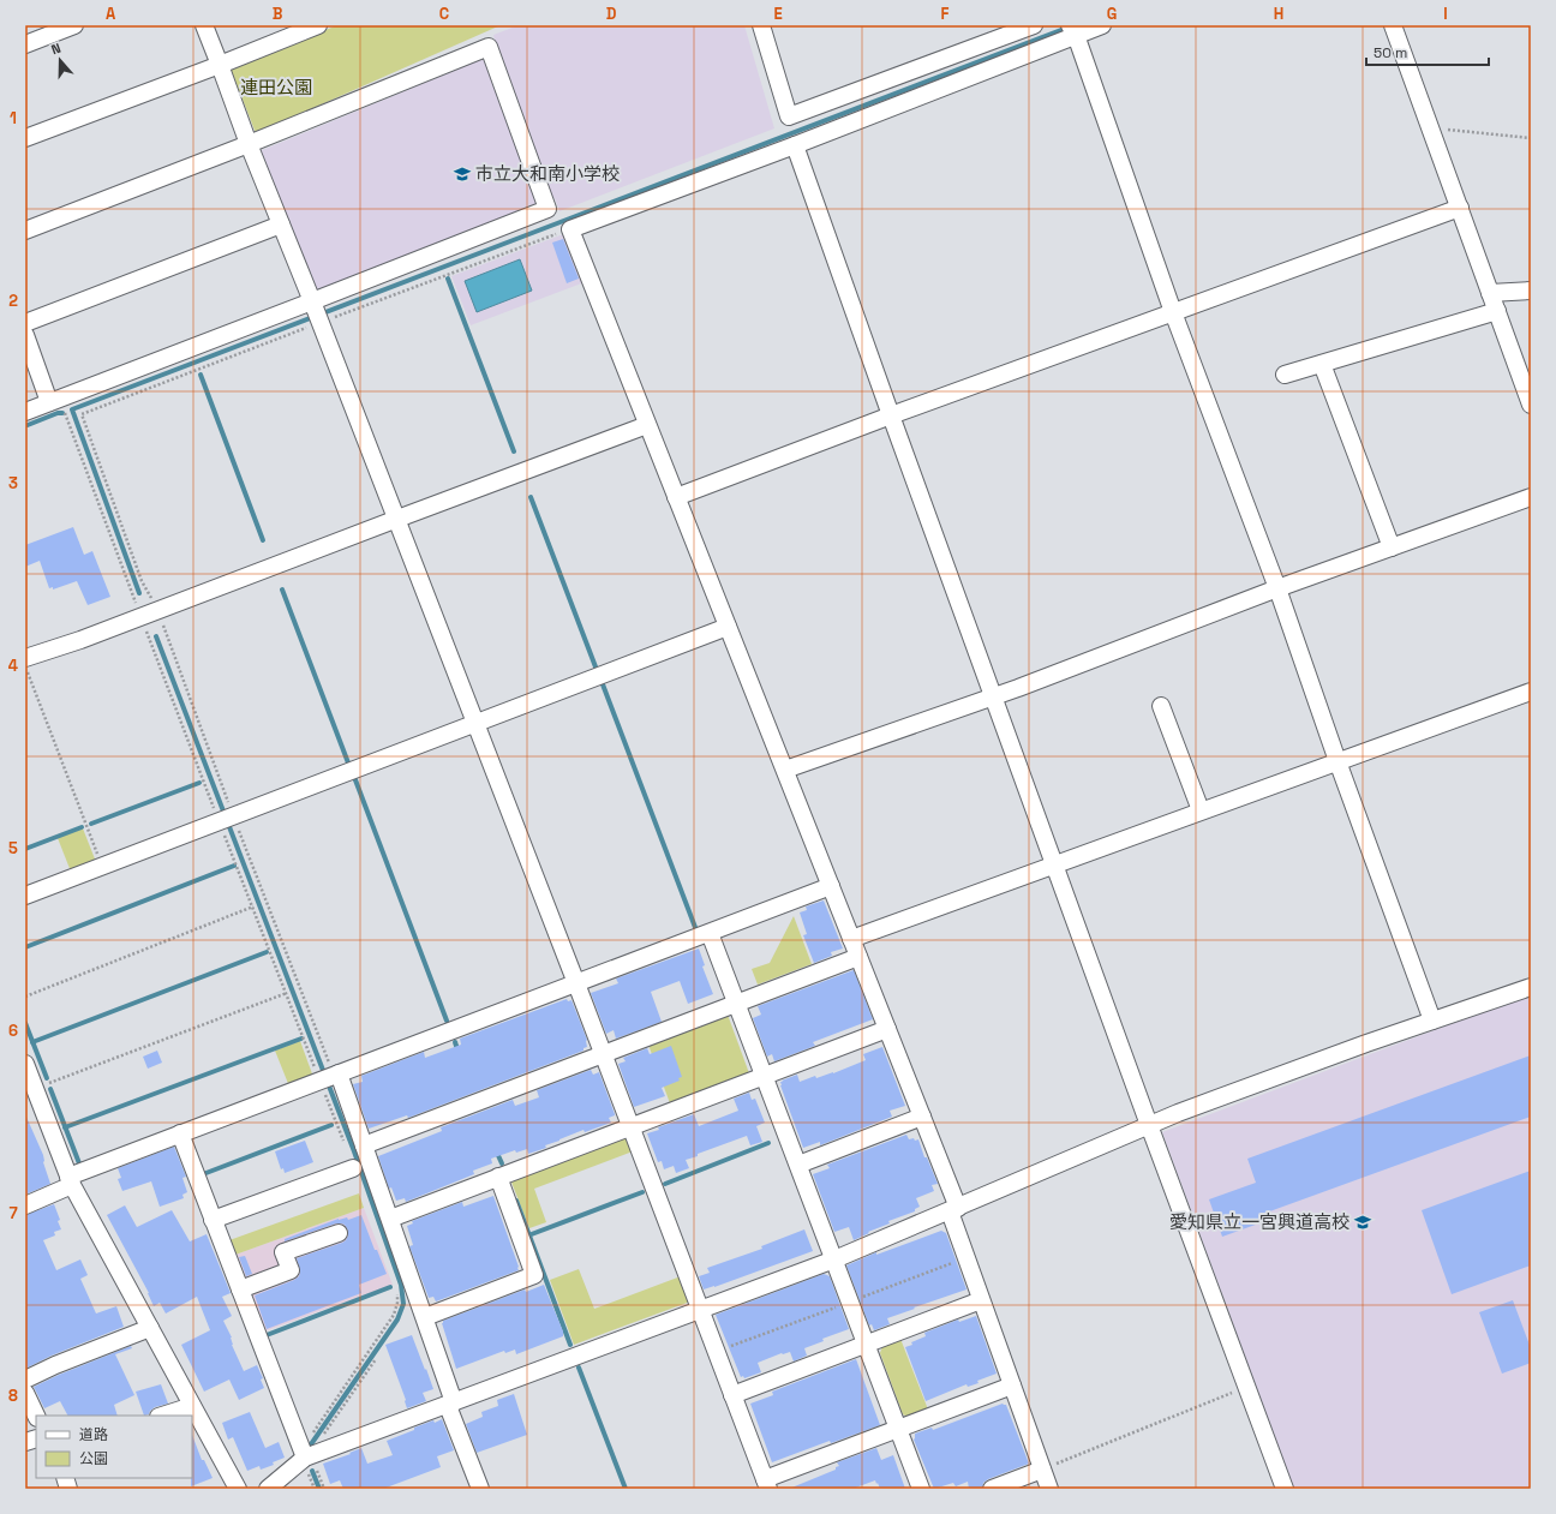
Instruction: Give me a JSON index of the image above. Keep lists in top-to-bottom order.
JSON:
{
  "parks": ["連田公園"],
  "places": {
    "school or university": ["市立大和南小学校", "愛知県立一宮興道高校"]
  },
  "legend": ["道路", "公園"],
  "scale_bar": "50 m",
  "north": "top",
  "grid": {
    "columns": [
      "A",
      "B",
      "C",
      "D",
      "E",
      "F",
      "G",
      "H",
      "I"
    ],
    "rows": [
      "1",
      "2",
      "3",
      "4",
      "5",
      "6",
      "7",
      "8"
    ]
  }
}
